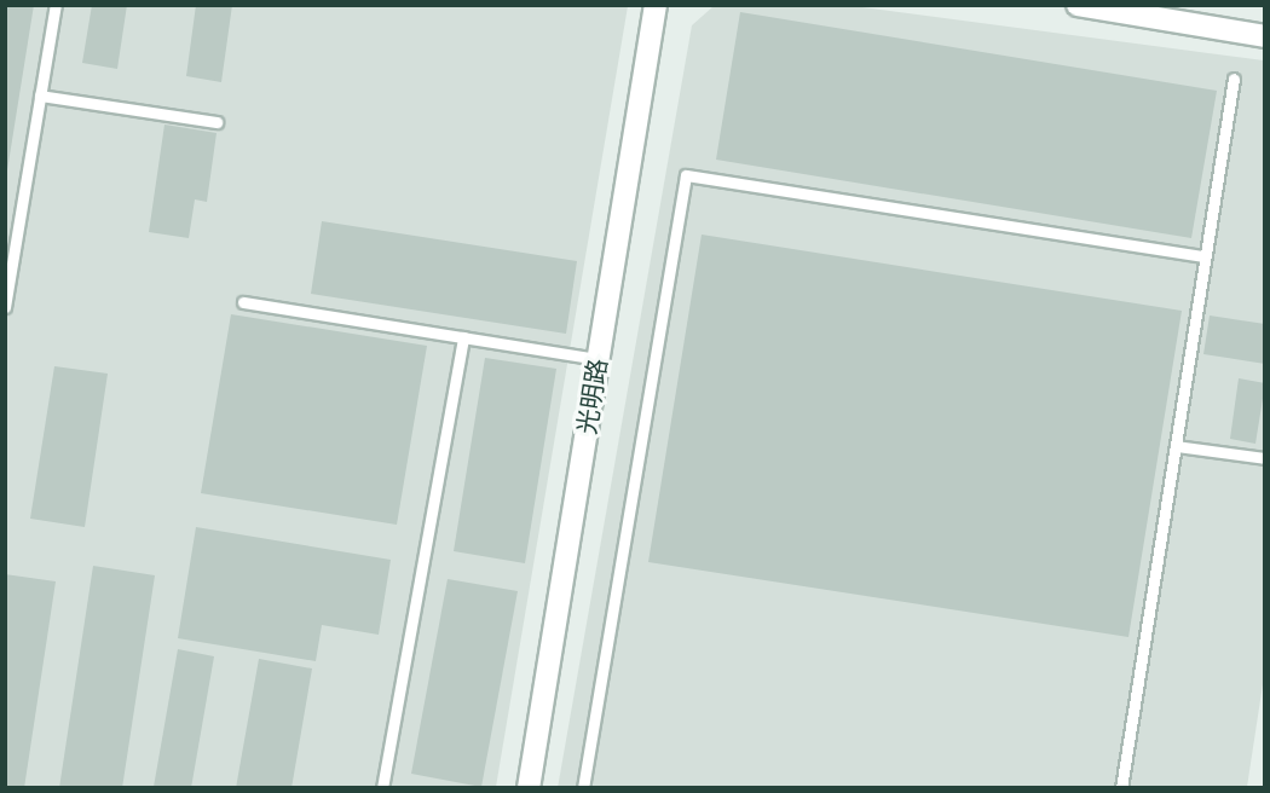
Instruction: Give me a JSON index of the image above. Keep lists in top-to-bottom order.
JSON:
{
  "streets": {
    "street": ["光明路"]
  }
}
